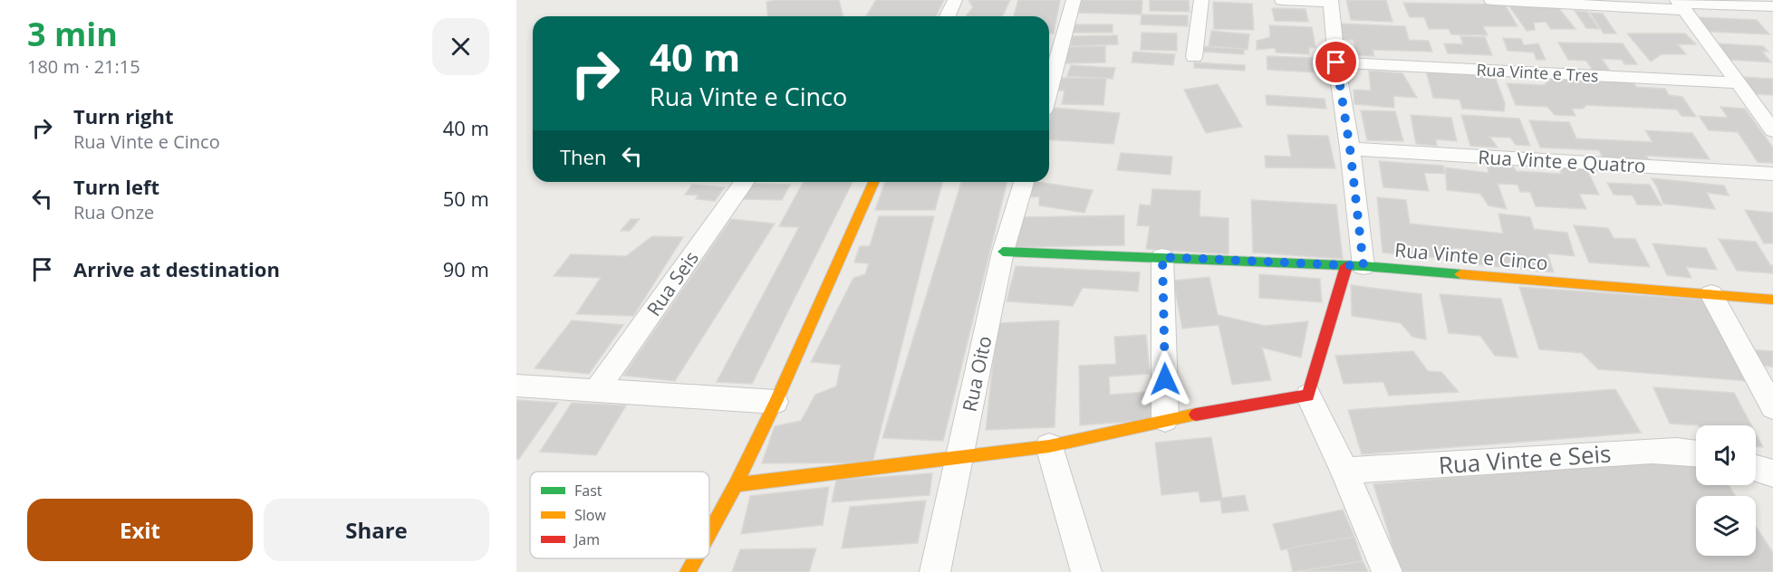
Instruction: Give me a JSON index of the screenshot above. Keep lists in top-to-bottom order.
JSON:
{
  "streets": {
    "street": [
      "Rua Vinte e Tres",
      "Rua Vinte e Quatro",
      "Rua Vinte e Cinco",
      "Rua Seis",
      "Rua Oito",
      "Rua Vinte e Seis"
    ]
  },
  "crossings": [
    ["Rua Vinte e Cinco", "Rua Oito"]
  ],
  "legend": ["Fast", "Slow", "Jam"],
  "page": {
    "heading": ["3 min", "180 m · 21:15"],
    "turn": ["40 m", "Rua Vinte e Cinco"],
    "list": [
      {
        "name": "Turn right",
        "note": "Rua Vinte e Cinco",
        "value": "40 m"
      },
      {
        "name": "Turn left",
        "note": "Rua Onze",
        "value": "50 m"
      },
      {
        "name": "Arrive at destination",
        "value": "90 m"
      }
    ],
    "then": "Then",
    "buttons": ["Exit", "Share"]
  }
}
